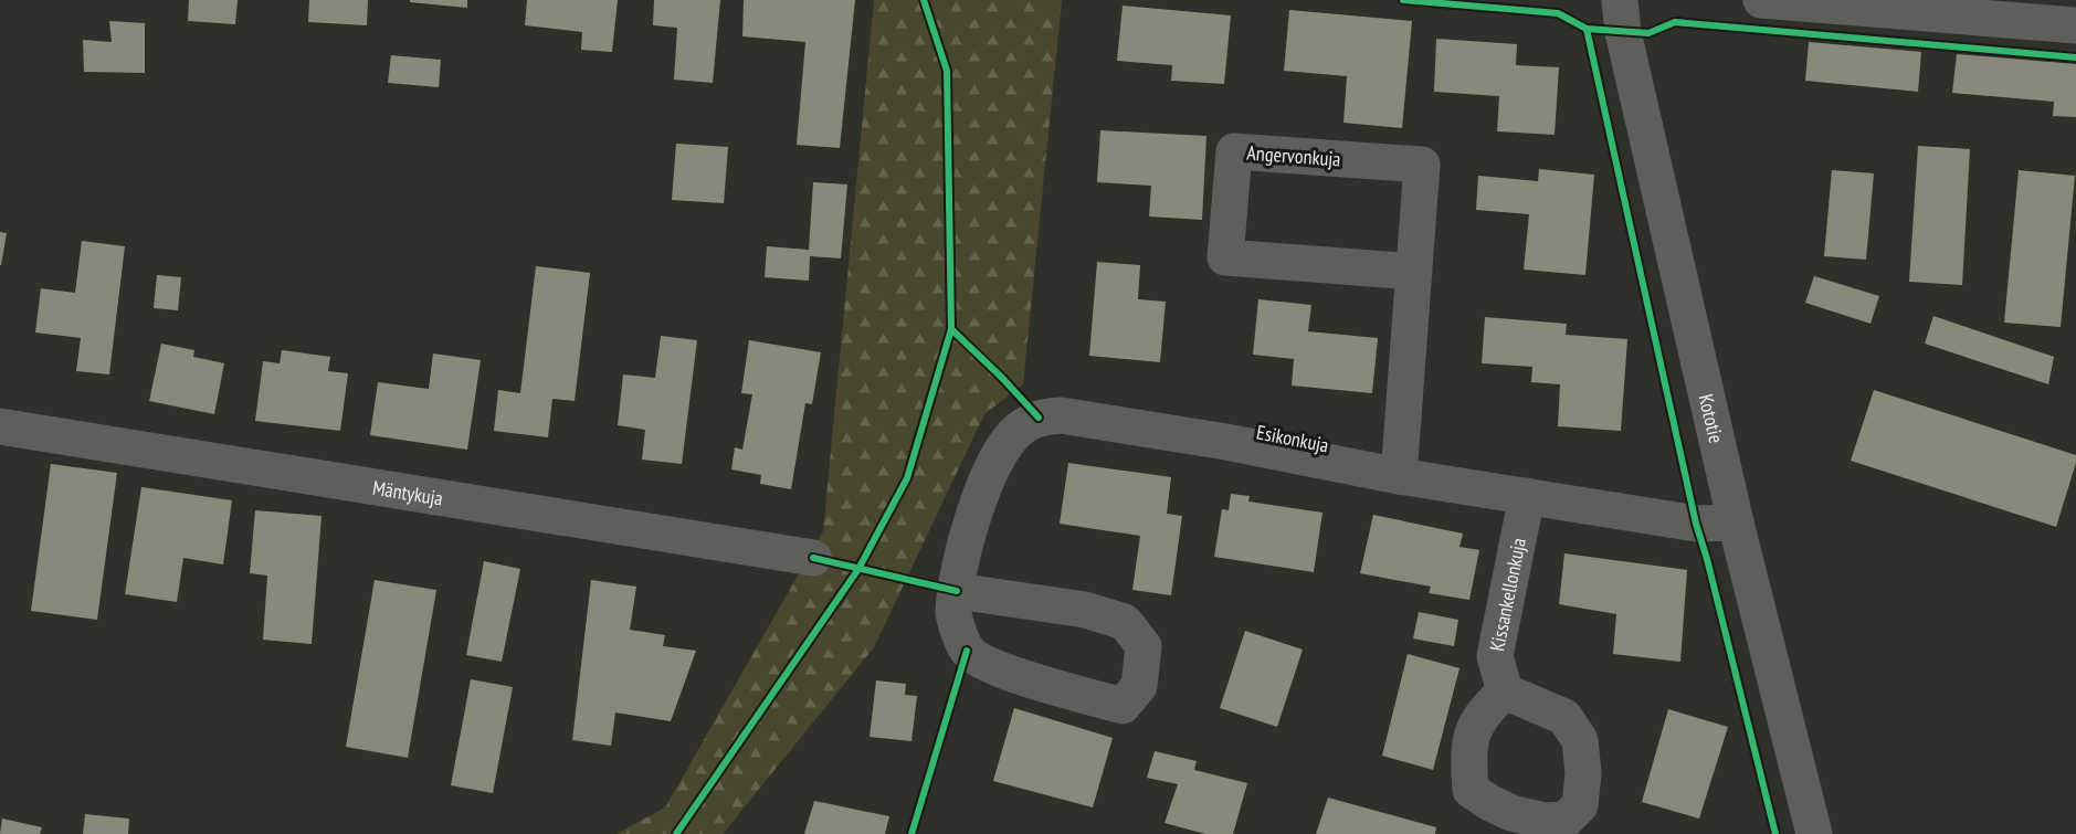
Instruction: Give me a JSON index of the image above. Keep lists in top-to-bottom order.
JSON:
{
  "streets": {
    "street": [
      "Angervonkuja",
      "Kototie",
      "Esikonkuja",
      "Mäntykuja",
      "Kissankellonkuja"
    ]
  },
  "crossings": [
    ["Angervonkuja", "Esikonkuja"],
    ["Kototie", "Esikonkuja"],
    ["Esikonkuja", "Kissankellonkuja"]
  ]
}
